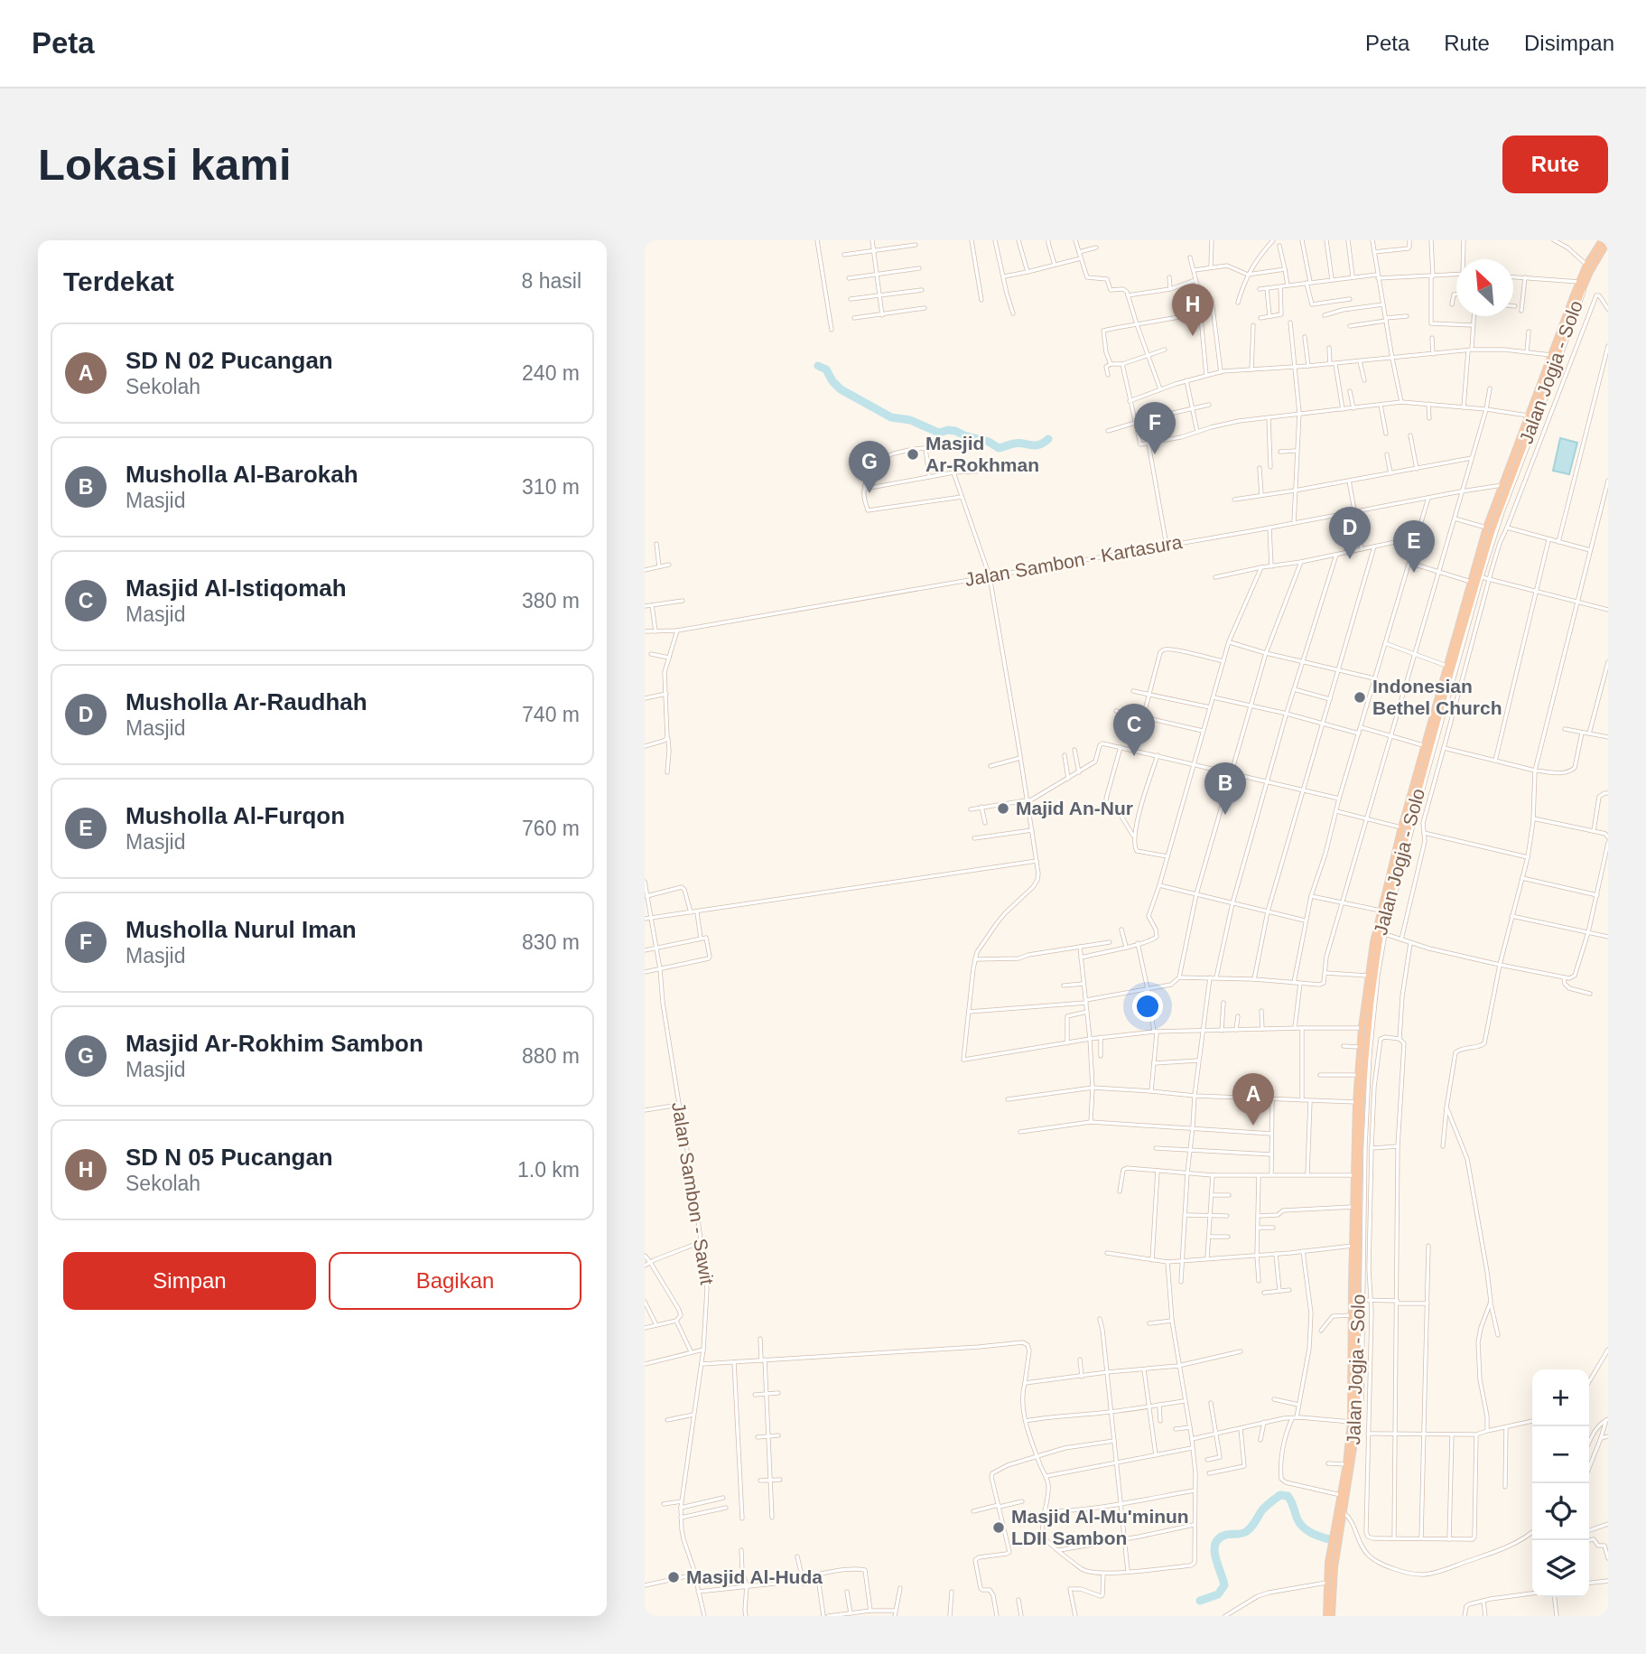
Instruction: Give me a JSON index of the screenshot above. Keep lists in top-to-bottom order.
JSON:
{
  "streets": {
    "highway": ["Jalan Jogja - Solo"],
    "street": ["Jalan Sambon - Kartasura", "Jalan Sambon - Sawit"]
  },
  "crossings": [
    ["Jalan Jogja - Solo", "Jalan Sambon - Kartasura"]
  ],
  "places": [
    "Masjid Ar-Rokhman",
    "Indonesian Bethel Church",
    "Majid An-Nur",
    "Masjid Al-Mu'minun LDII Sambon",
    "Masjid Al-Huda"
  ],
  "north": "top left",
  "page": {
    "header": "Peta",
    "nav": ["Peta", "Rute", "Disimpan"],
    "buttons": [
      "Rute",
      ["Simpan", "Bagikan"]
    ],
    "title": "Lokasi kami",
    "heading": ["Terdekat", "8 hasil"],
    "pins": [
      "H",
      "F",
      "G",
      "D",
      "E",
      "C",
      "B",
      "A"
    ],
    "list": [
      {
        "mark": "A",
        "name": "SD N 02 Pucangan",
        "note": "Sekolah",
        "value": "240 m"
      },
      {
        "mark": "B",
        "name": "Musholla Al-Barokah",
        "note": "Masjid",
        "value": "310 m"
      },
      {
        "mark": "C",
        "name": "Masjid Al-Istiqomah",
        "note": "Masjid",
        "value": "380 m"
      },
      {
        "mark": "D",
        "name": "Musholla Ar-Raudhah",
        "note": "Masjid",
        "value": "740 m"
      },
      {
        "mark": "E",
        "name": "Musholla Al-Furqon",
        "note": "Masjid",
        "value": "760 m"
      },
      {
        "mark": "F",
        "name": "Musholla Nurul Iman",
        "note": "Masjid",
        "value": "830 m"
      },
      {
        "mark": "G",
        "name": "Masjid Ar-Rokhim Sambon",
        "note": "Masjid",
        "value": "880 m"
      },
      {
        "mark": "H",
        "name": "SD N 05 Pucangan",
        "note": "Sekolah",
        "value": "1.0 km"
      }
    ],
    "map_buttons": ["+", "−"]
  }
}
